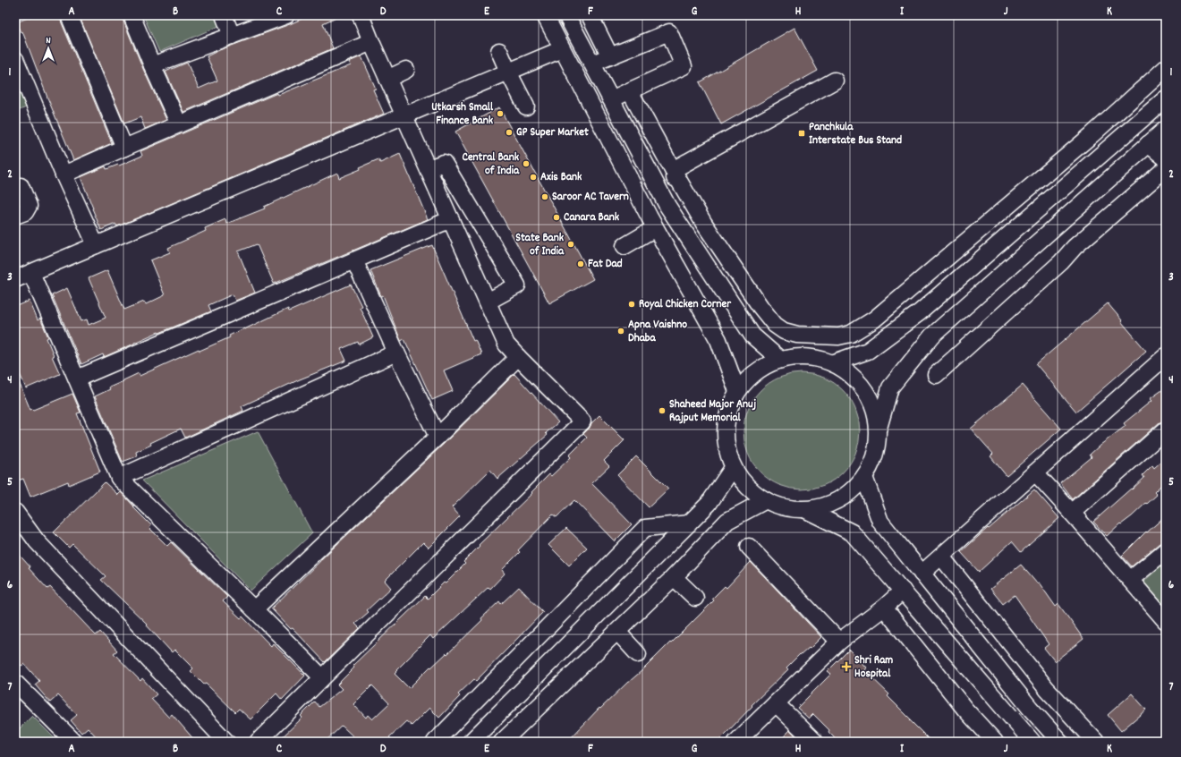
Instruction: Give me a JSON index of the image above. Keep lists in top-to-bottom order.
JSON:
{
  "places": {
    "other": [
      "Utkarsh Small Finance Bank",
      "GP Super Market",
      "Central Bank of India",
      "Axis Bank",
      "Saroor AC Tavern",
      "Canara Bank",
      "State Bank of India",
      "Fat Dad",
      "Royal Chicken Corner",
      "Apna Vaishno Dhaba",
      "Shaheed Major Anuj Rajput Memorial"
    ],
    "transit": ["Panchkula Interstate Bus Stand"],
    "health": ["Shri Ram Hospital"]
  },
  "north": "top",
  "grid": {
    "columns": [
      "A",
      "B",
      "C",
      "D",
      "E",
      "F",
      "G",
      "H",
      "I",
      "J",
      "K"
    ],
    "rows": [
      "1",
      "2",
      "3",
      "4",
      "5",
      "6",
      "7"
    ]
  }
}
